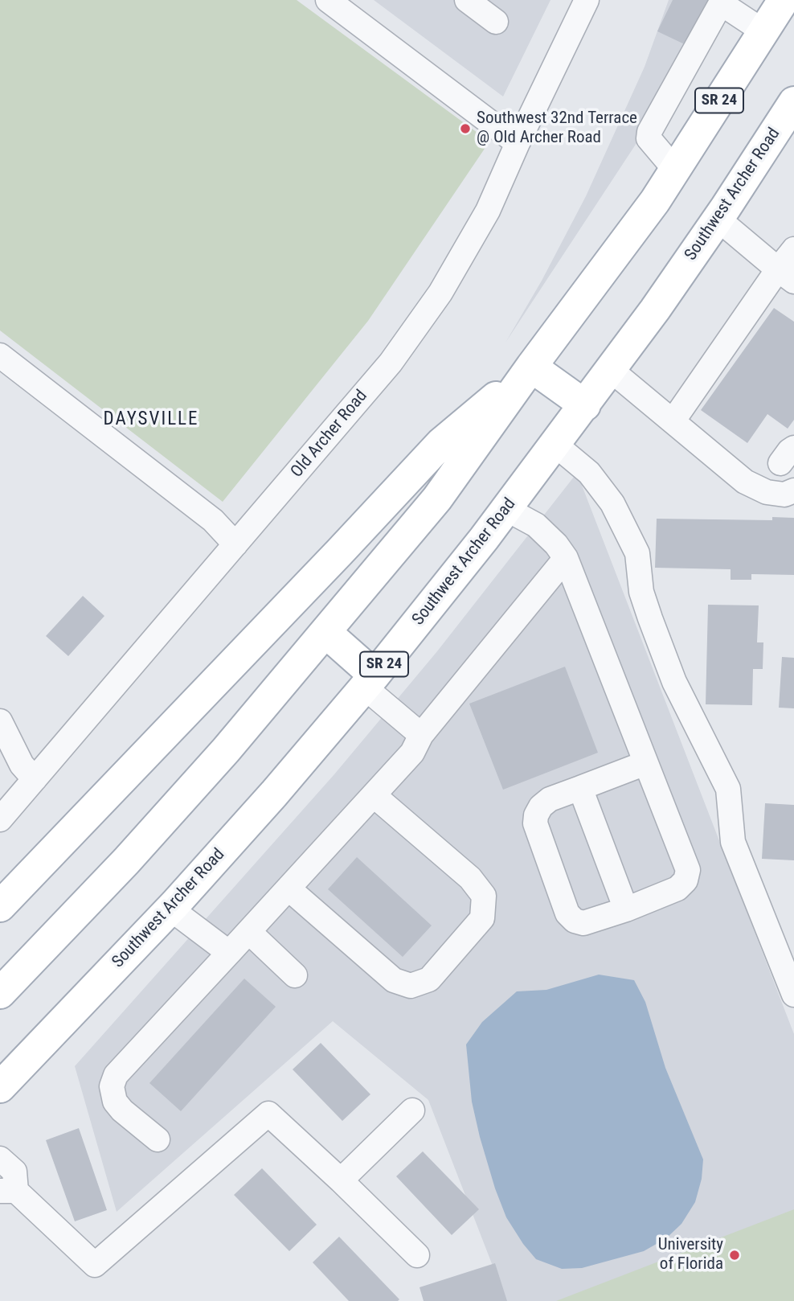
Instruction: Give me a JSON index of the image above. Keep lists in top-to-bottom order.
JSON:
{
  "streets": {
    "main road": ["SR 24", "Southwest Archer Road"],
    "street": ["Old Archer Road"]
  },
  "districts": ["DAYSVILLE"],
  "places": ["Southwest 32nd Terrace @ Old Archer Road", "University of Florida"]
}
